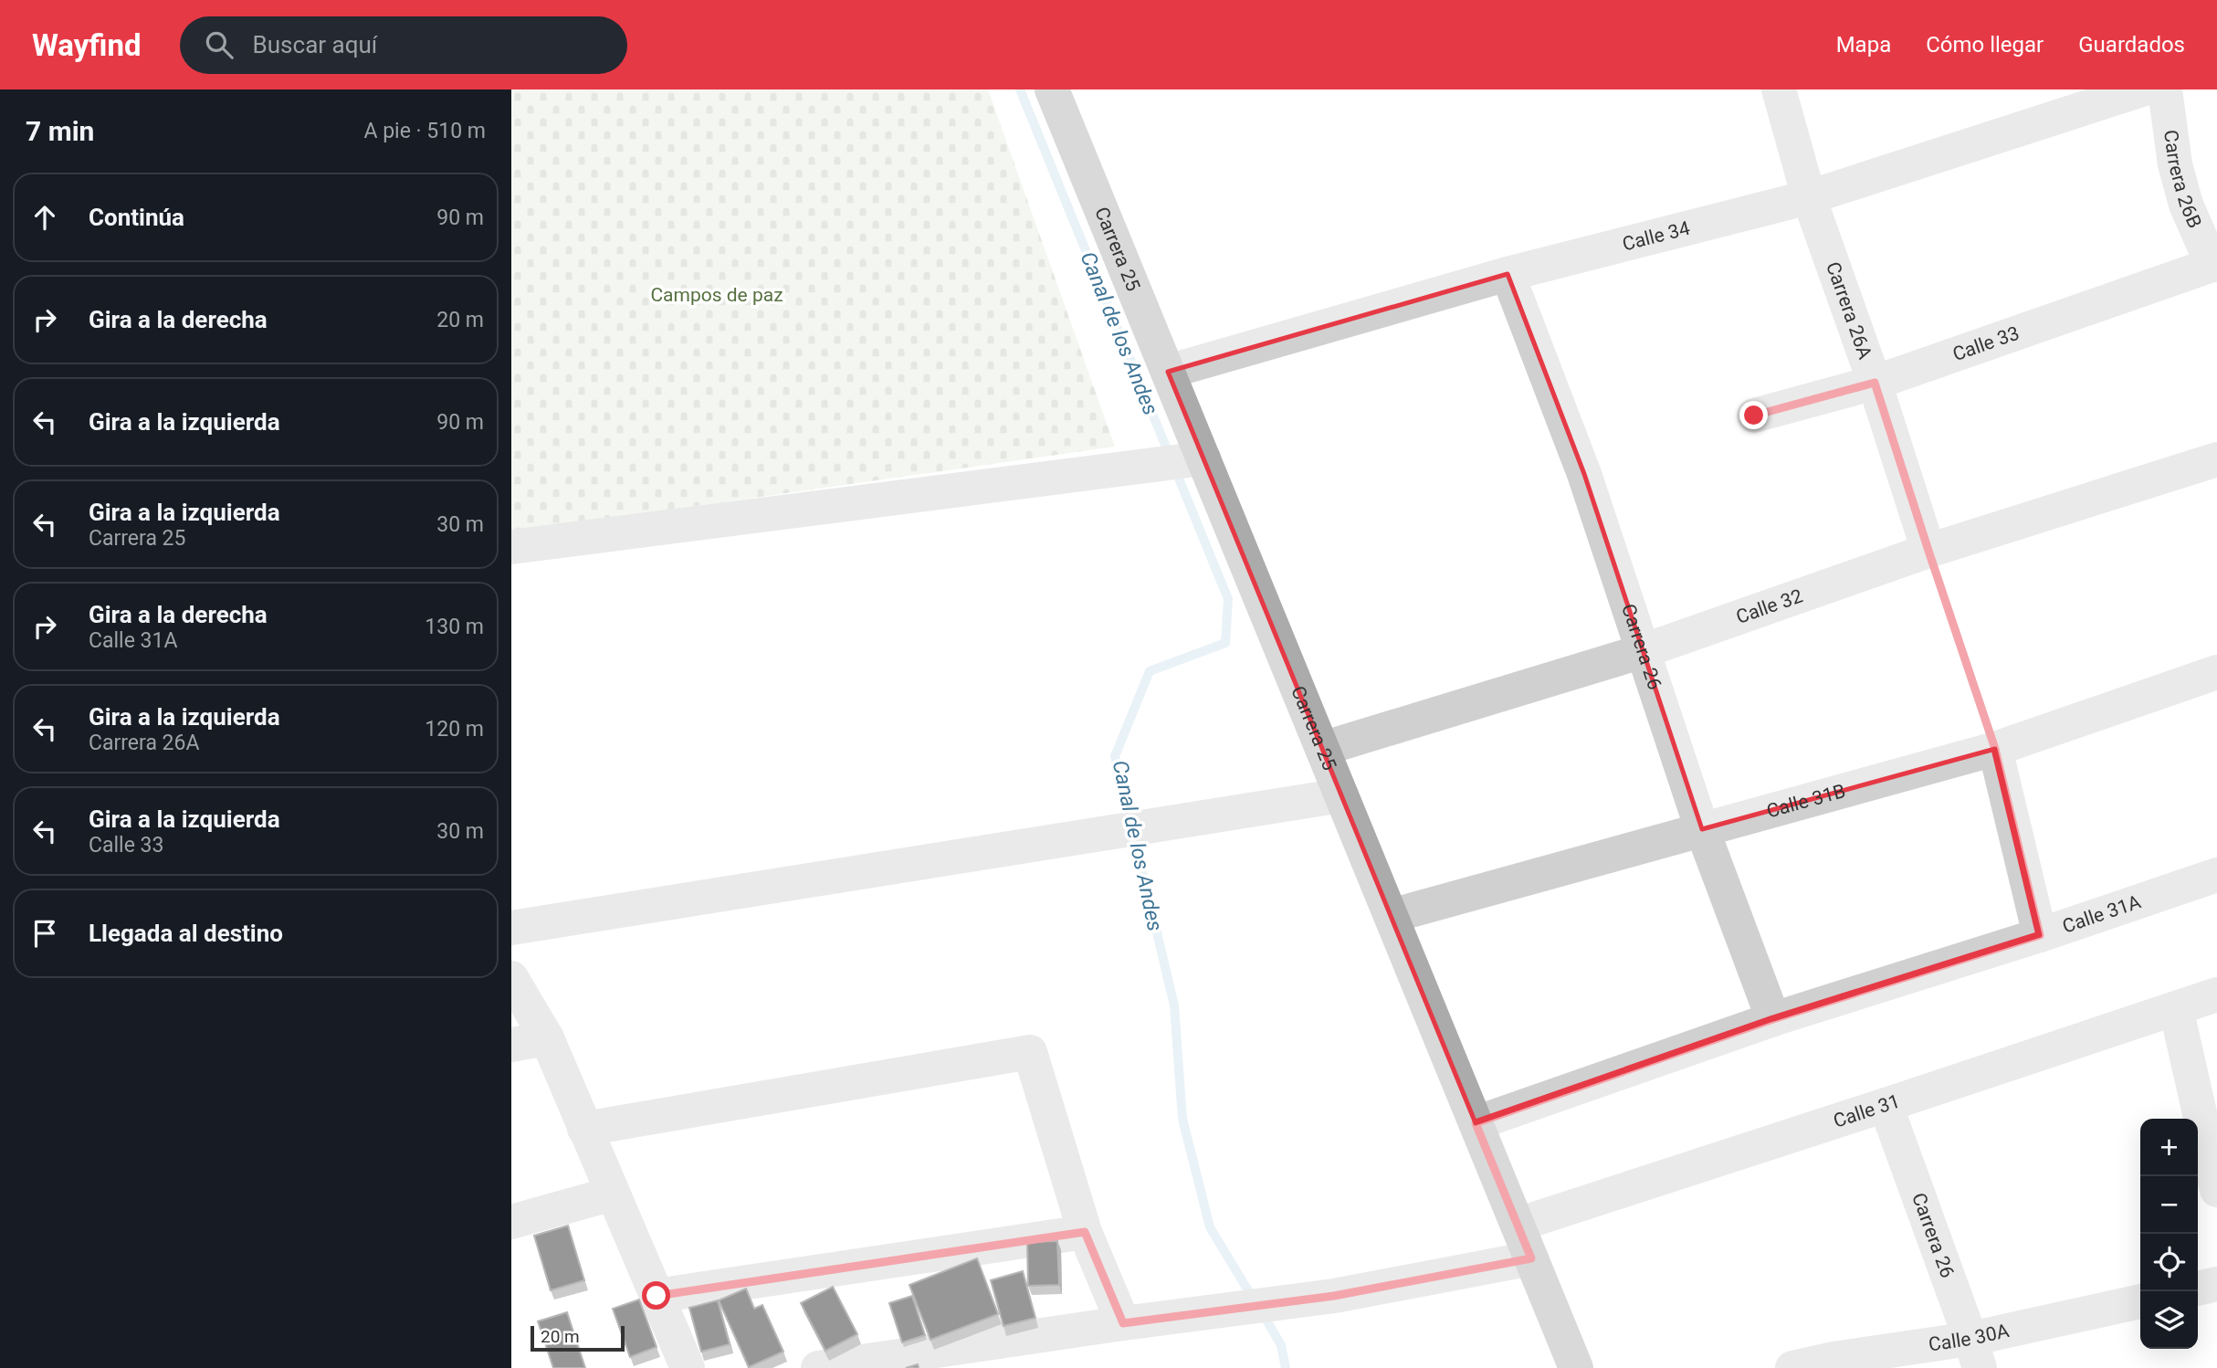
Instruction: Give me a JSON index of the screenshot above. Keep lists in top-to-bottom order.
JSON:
{
  "streets": {
    "main road": ["Carrera 25"],
    "street": [
      "Carrera 26B",
      "Calle 34",
      "Carrera 26A",
      "Calle 33",
      "Calle 32",
      "Carrera 26",
      "Calle 31B",
      "Calle 31A",
      "Calle 31",
      "Calle 30A"
    ]
  },
  "crossings": [
    ["Carrera 26B", "Calle 33"],
    ["Calle 34", "Carrera 25"],
    ["Calle 34", "Carrera 26A"],
    ["Calle 34", "Carrera 26"],
    ["Carrera 25", "Calle 32"],
    ["Carrera 25", "Calle 31B"],
    ["Carrera 25", "Calle 31A"],
    ["Carrera 25", "Calle 31"],
    ["Carrera 26A", "Calle 33"],
    ["Carrera 26A", "Calle 32"],
    ["Calle 32", "Carrera 26"],
    ["Carrera 26", "Calle 31B"],
    ["Carrera 26", "Calle 31A"],
    ["Carrera 26", "Calle 31"],
    ["Carrera 26", "Calle 30A"]
  ],
  "water": ["Canal de los Andes"],
  "parks": ["Campos de paz"],
  "scale_bar": "20 m",
  "page": {
    "header": "Wayfind",
    "search": "Buscar aquí",
    "nav": ["Mapa", "Cómo llegar", "Guardados"],
    "heading": ["7 min", "A pie · 510 m"],
    "list": [
      ["Continúa", "90 m"],
      ["Gira a la derecha", "20 m"],
      ["Gira a la izquierda", "90 m"],
      ["Gira a la izquierda", "Carrera 25", "30 m"],
      ["Gira a la derecha", "Calle 31A", "130 m"],
      ["Gira a la izquierda", "Carrera 26A", "120 m"],
      ["Gira a la izquierda", "Calle 33", "30 m"],
      "Llegada al destino"
    ],
    "map_buttons": ["+", "−"],
    "scale": "20 m"
  }
}
